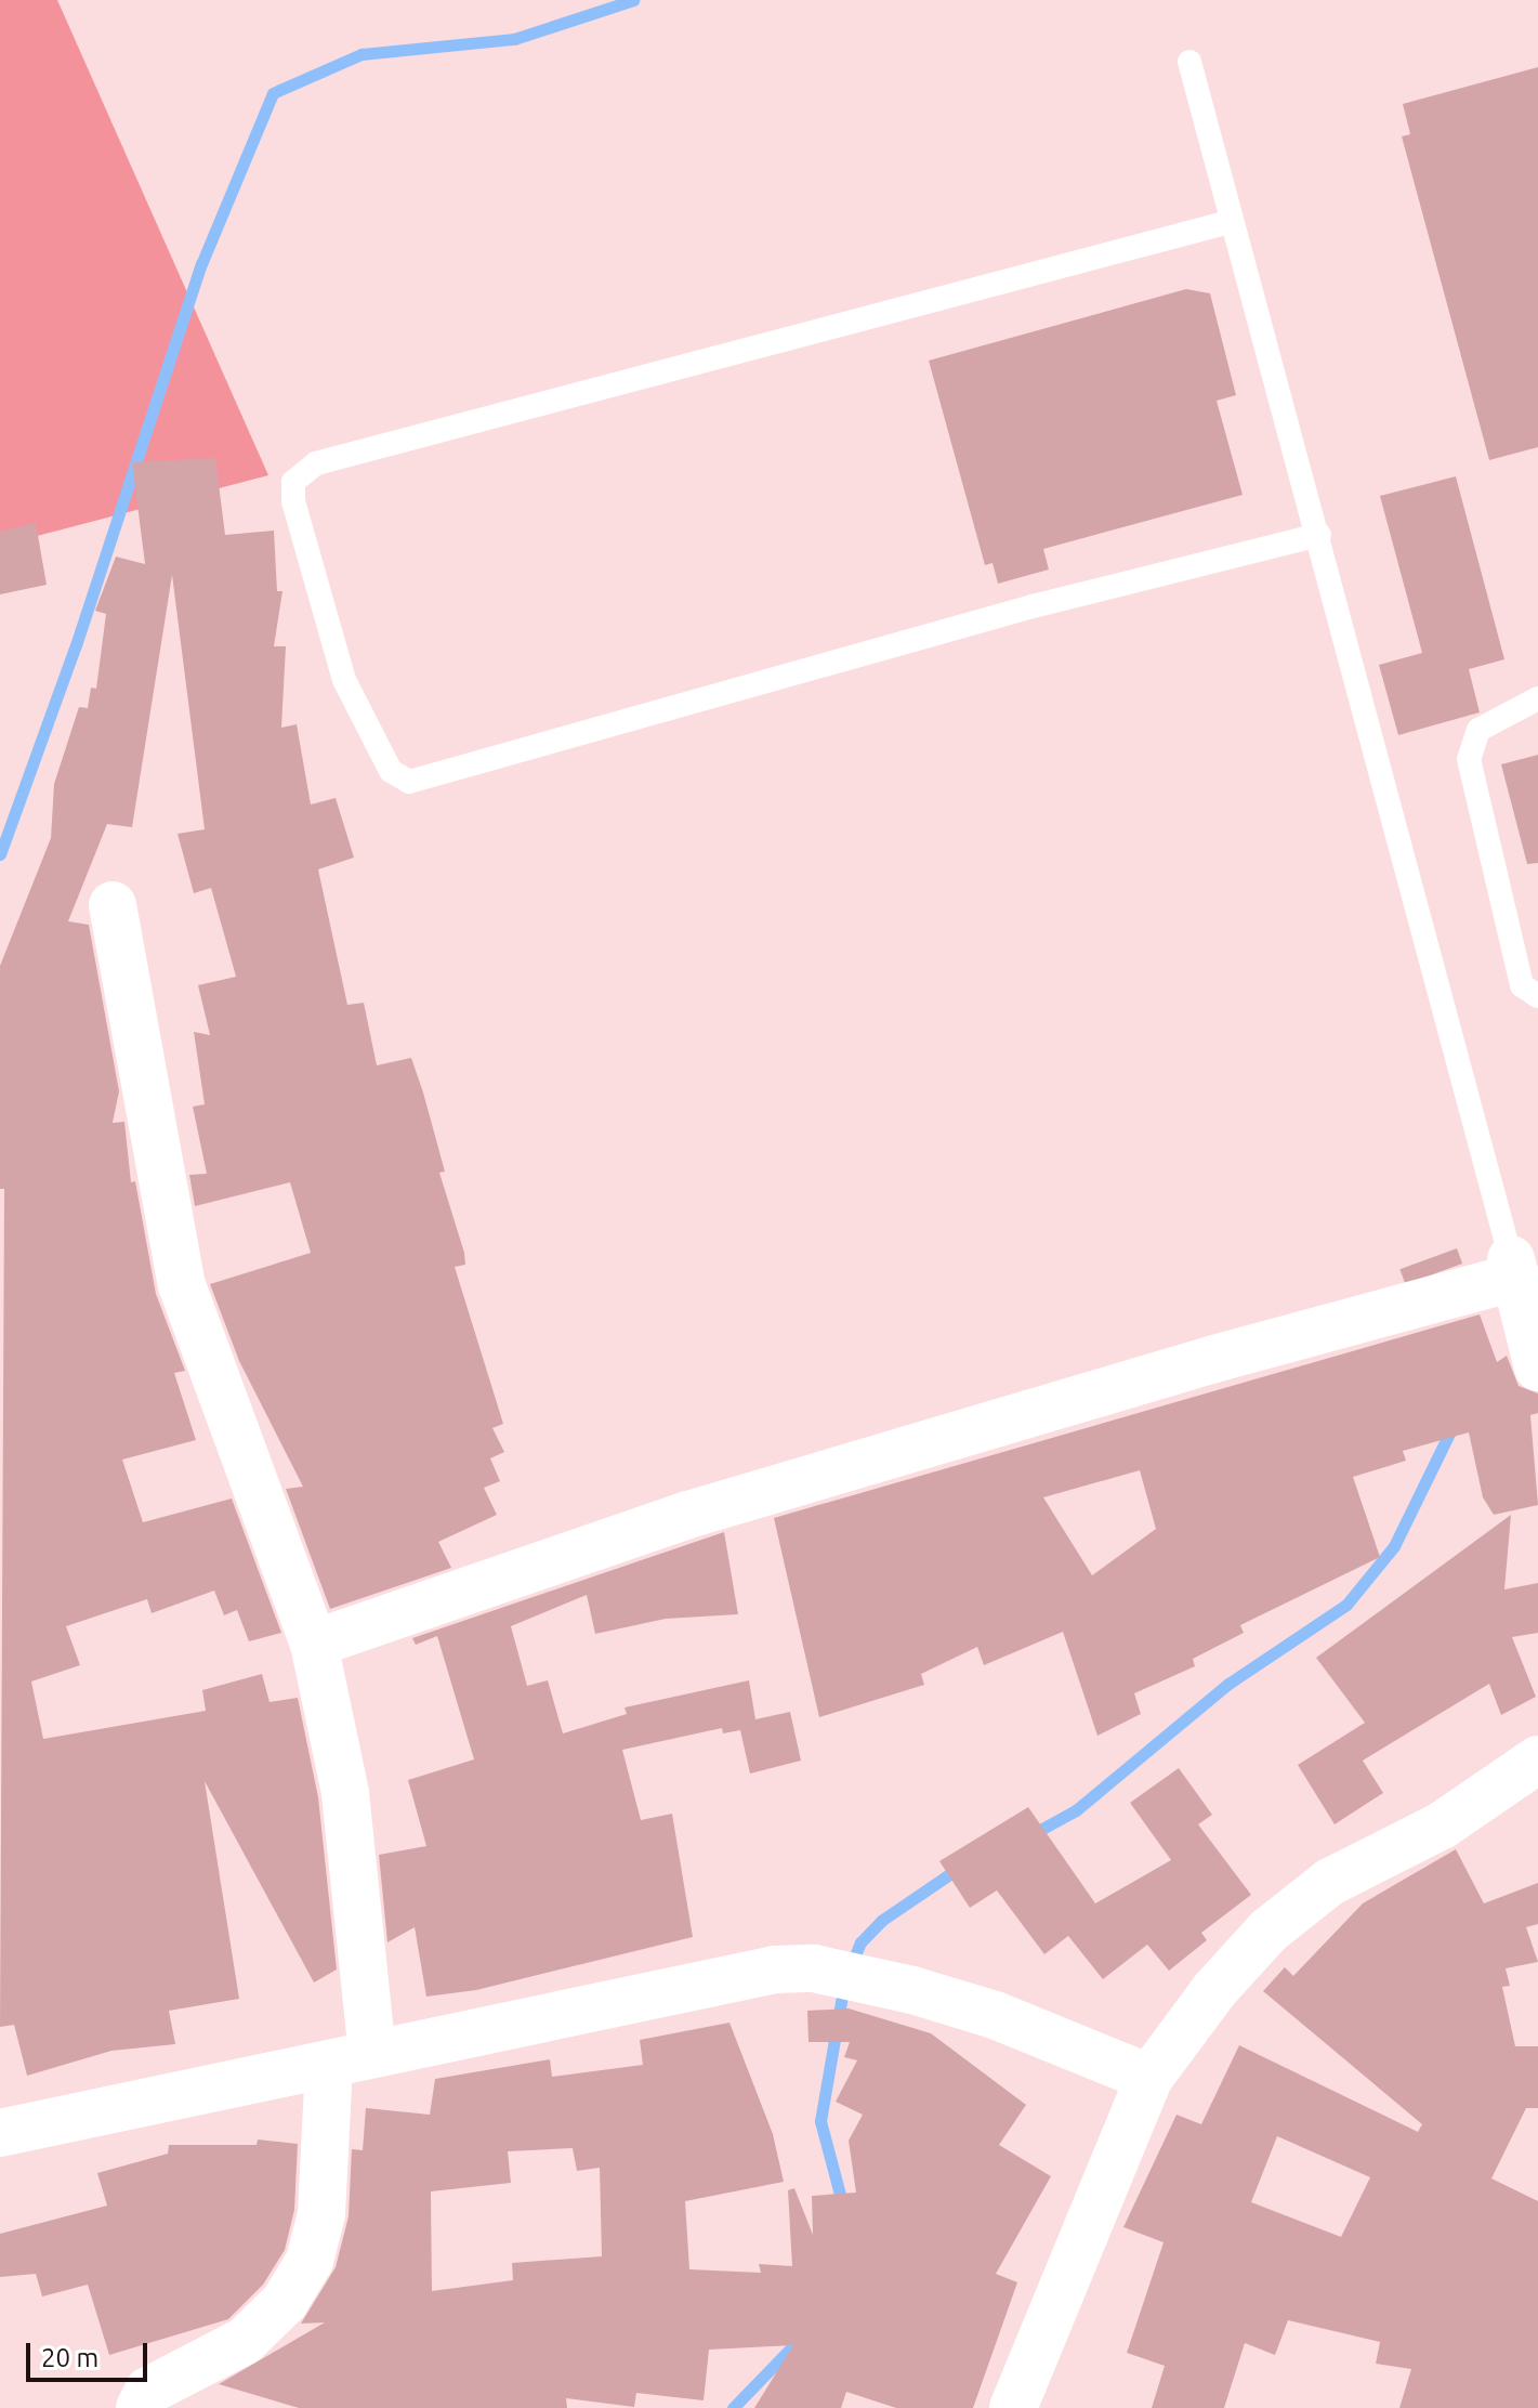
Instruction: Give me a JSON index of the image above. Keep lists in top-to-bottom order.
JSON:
{
  "scale_bar": "20 m"
}
